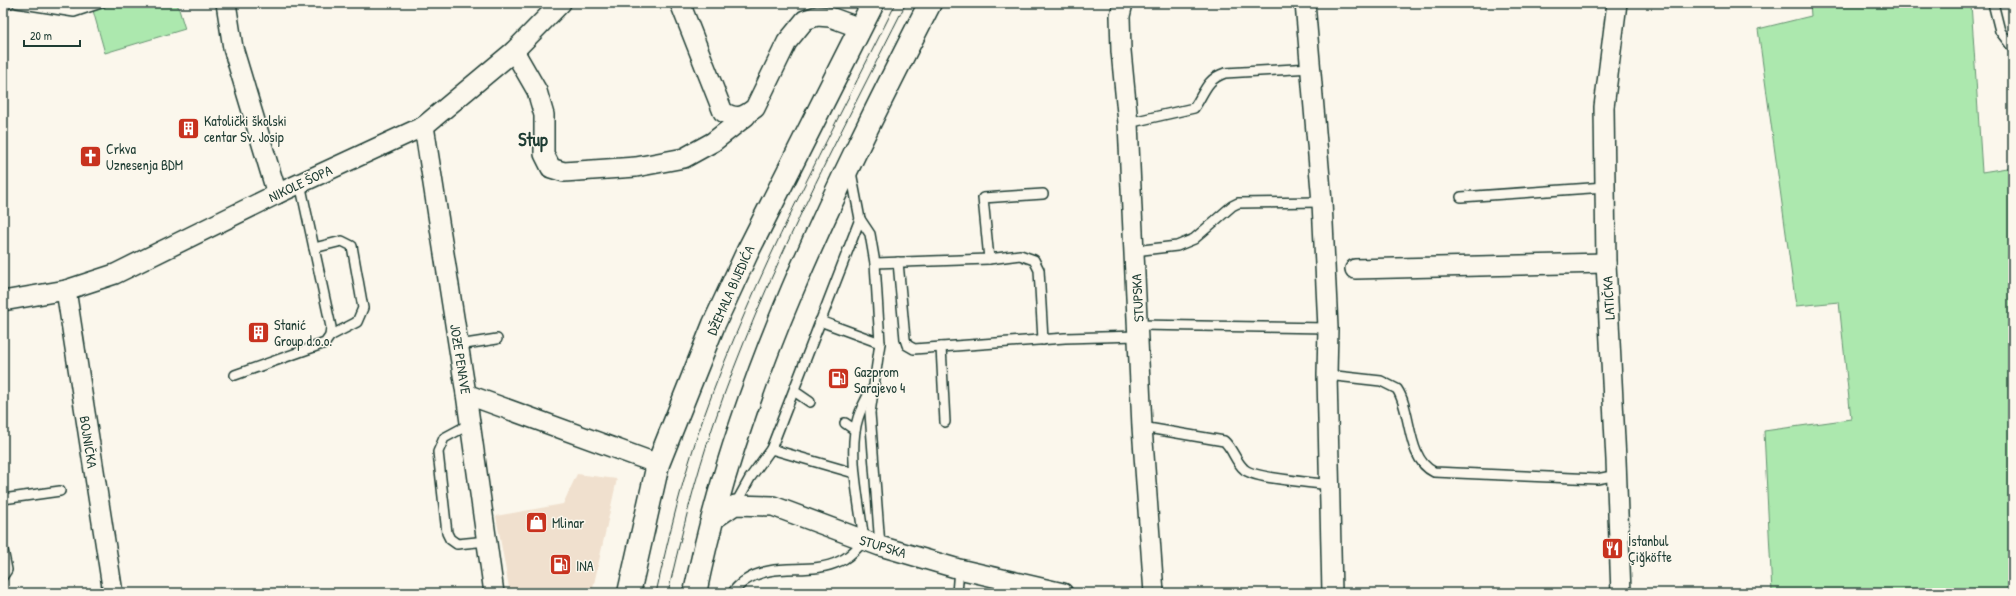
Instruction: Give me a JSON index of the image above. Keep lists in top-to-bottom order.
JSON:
{
  "streets": {
    "main road": ["DŽEMALA BIJEDIĆA"],
    "street": [
      "NIKOLE ŠOPA",
      "STUPSKA",
      "LATIČKA",
      "JOZE PENAVE",
      "BOJNIČKA"
    ]
  },
  "crossings": [
    ["NIKOLE ŠOPA", "JOZE PENAVE"],
    ["NIKOLE ŠOPA", "BOJNIČKA"]
  ],
  "districts": ["Stup"],
  "places": {
    "building": ["Katolički školski centar Sv. Josip", "Stanić Group d.o.o."],
    "church": ["Crkva Uznesenja BDM"],
    "fuel station": ["Gazprom Sarajevo 4", "INA"],
    "shop": ["Mlinar"],
    "restaurant": ["İstanbul Çiğköfte"]
  },
  "scale_bar": "20 m"
}
